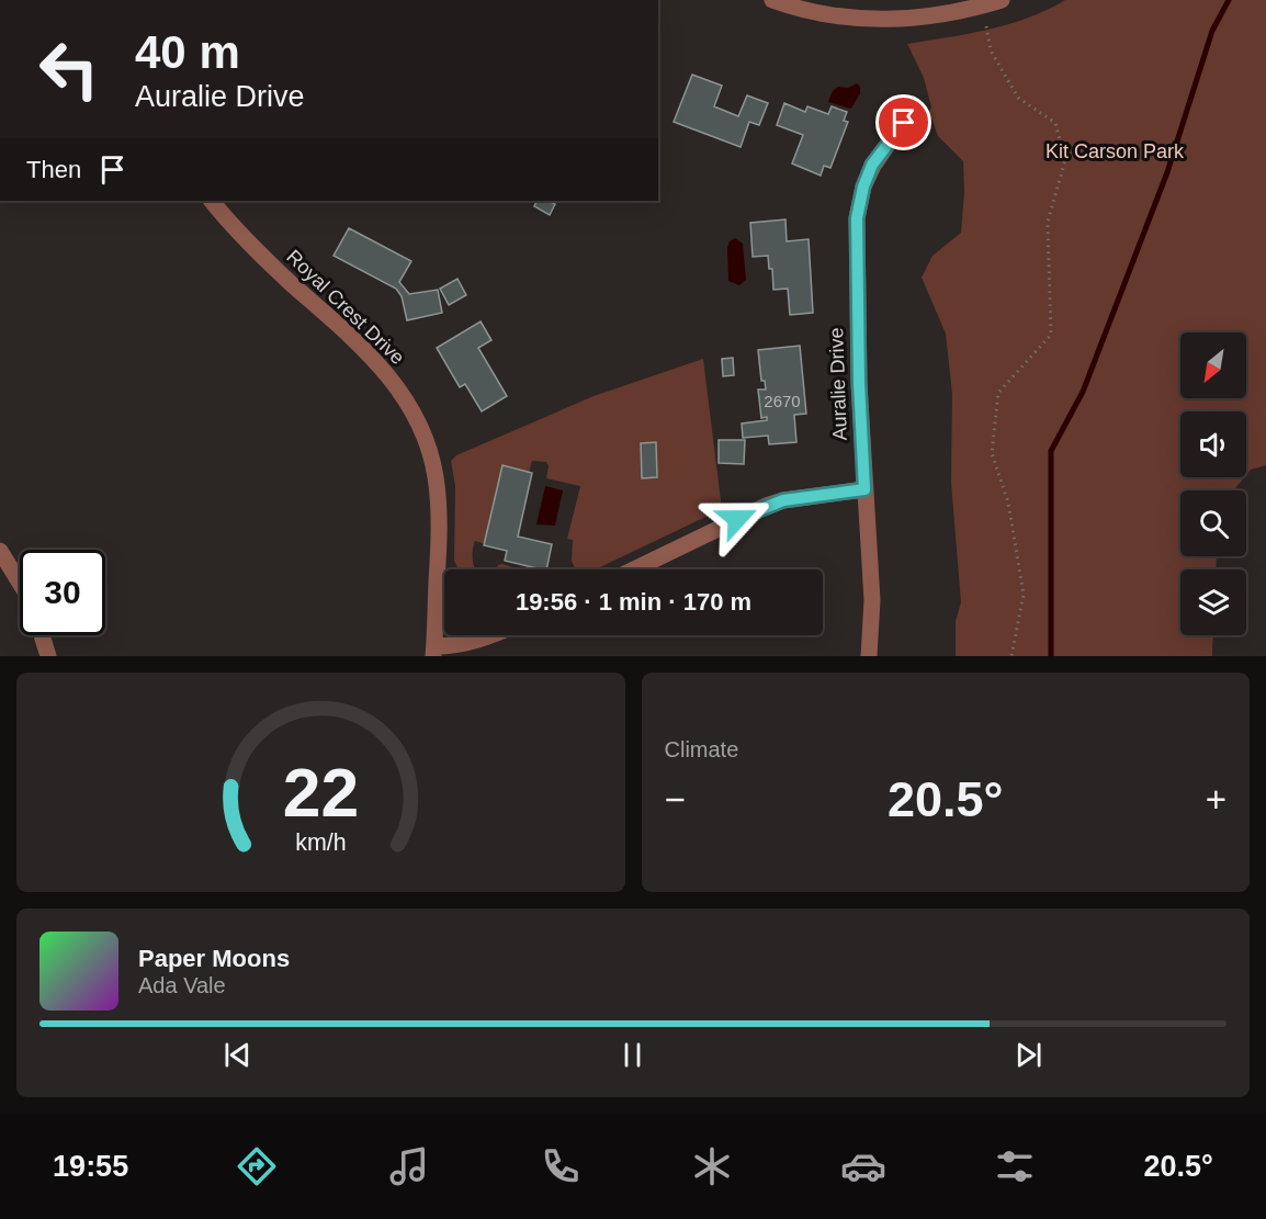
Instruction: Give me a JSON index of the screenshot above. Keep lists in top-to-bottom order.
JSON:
{
  "streets": {
    "street": ["Royal Crest Drive", "Auralie Drive"]
  },
  "parks": ["Kit Carson Park"],
  "house_numbers": ["2670"],
  "north": "bottom left",
  "page": {
    "turn": ["40 m", "Auralie Drive"],
    "then": "Then",
    "limit": "30",
    "trip": "19:56 · 1 min · 170 m",
    "tile": "Climate",
    "heat": ["−", "20.5°", "+"],
    "song": ["Paper Moons", "Ada Vale"],
    "tabs": ["19:55", "20.5°"],
    "gauge": ["22", "km/h"]
  }
}
